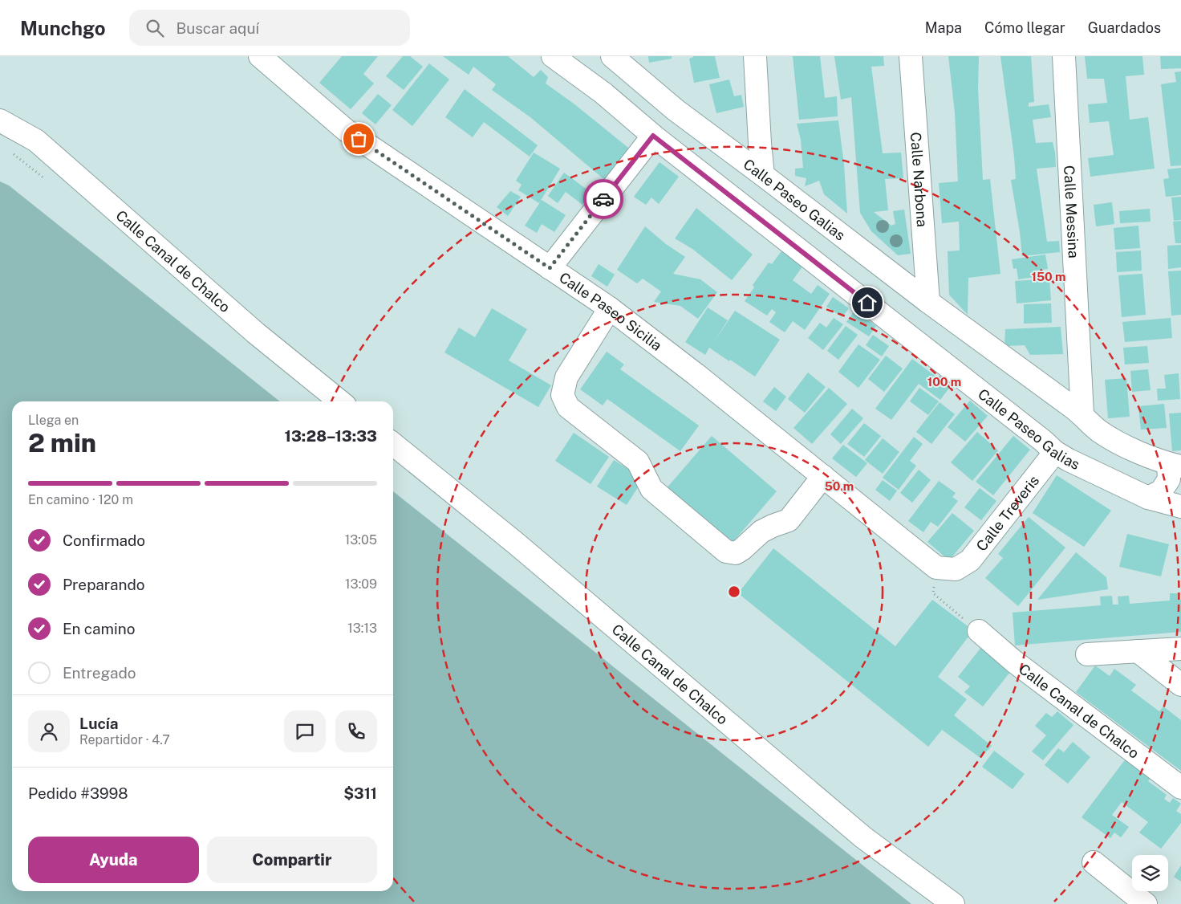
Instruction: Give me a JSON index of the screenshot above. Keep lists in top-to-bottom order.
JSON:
{
  "streets": {
    "street": [
      "Calle Narbona",
      "Calle Paseo Galias",
      "Calle Messina",
      "Calle Canal de Chalco",
      "Calle Paseo Sicilia",
      "Calle Treveris"
    ]
  },
  "crossings": [
    ["Calle Narbona", "Calle Paseo Galias"],
    ["Calle Paseo Galias", "Calle Messina"],
    ["Calle Paseo Galias", "Calle Treveris"],
    ["Calle Paseo Sicilia", "Calle Treveris"]
  ],
  "page": {
    "header": "Munchgo",
    "search": "Buscar aquí",
    "nav": ["Mapa", "Cómo llegar", "Guardados"],
    "heading": ["2 min", "Llega en", "13:28–13:33"],
    "panel": [
      "Lucía",
      "Repartidor · 4.7",
      "Pedido #3998",
      "$311"
    ],
    "bar": "En camino · 120 m",
    "list": [
      ["Confirmado", "13:05"],
      ["Preparando", "13:09"],
      ["En camino", "13:13"],
      "Entregado"
    ],
    "buttons": ["Ayuda", "Compartir"]
  },
  "rings": ["150 m", "100 m", "50 m"]
}
